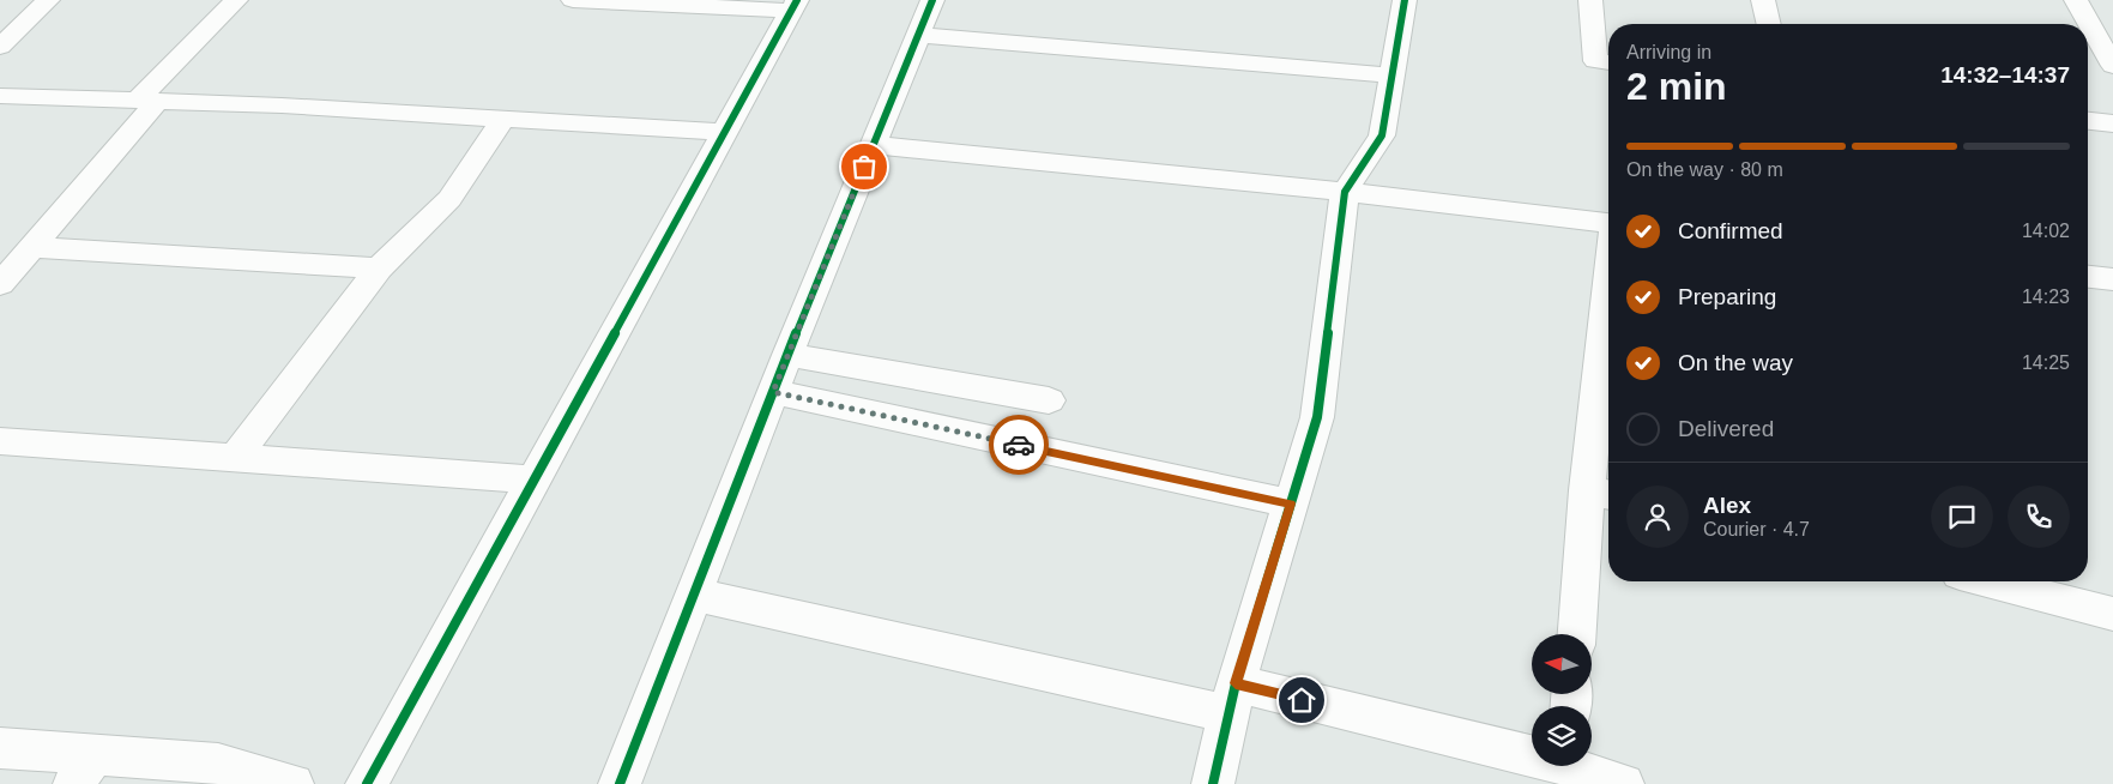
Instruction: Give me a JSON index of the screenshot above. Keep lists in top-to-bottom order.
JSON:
{
  "north": "left",
  "page": {
    "heading": ["2 min", "Arriving in", "14:32–14:37"],
    "panel": ["Alex", "Courier · 4.7"],
    "bar": "On the way · 80 m",
    "list": [
      ["Confirmed", "14:02"],
      ["Preparing", "14:23"],
      ["On the way", "14:25"],
      "Delivered"
    ]
  }
}
